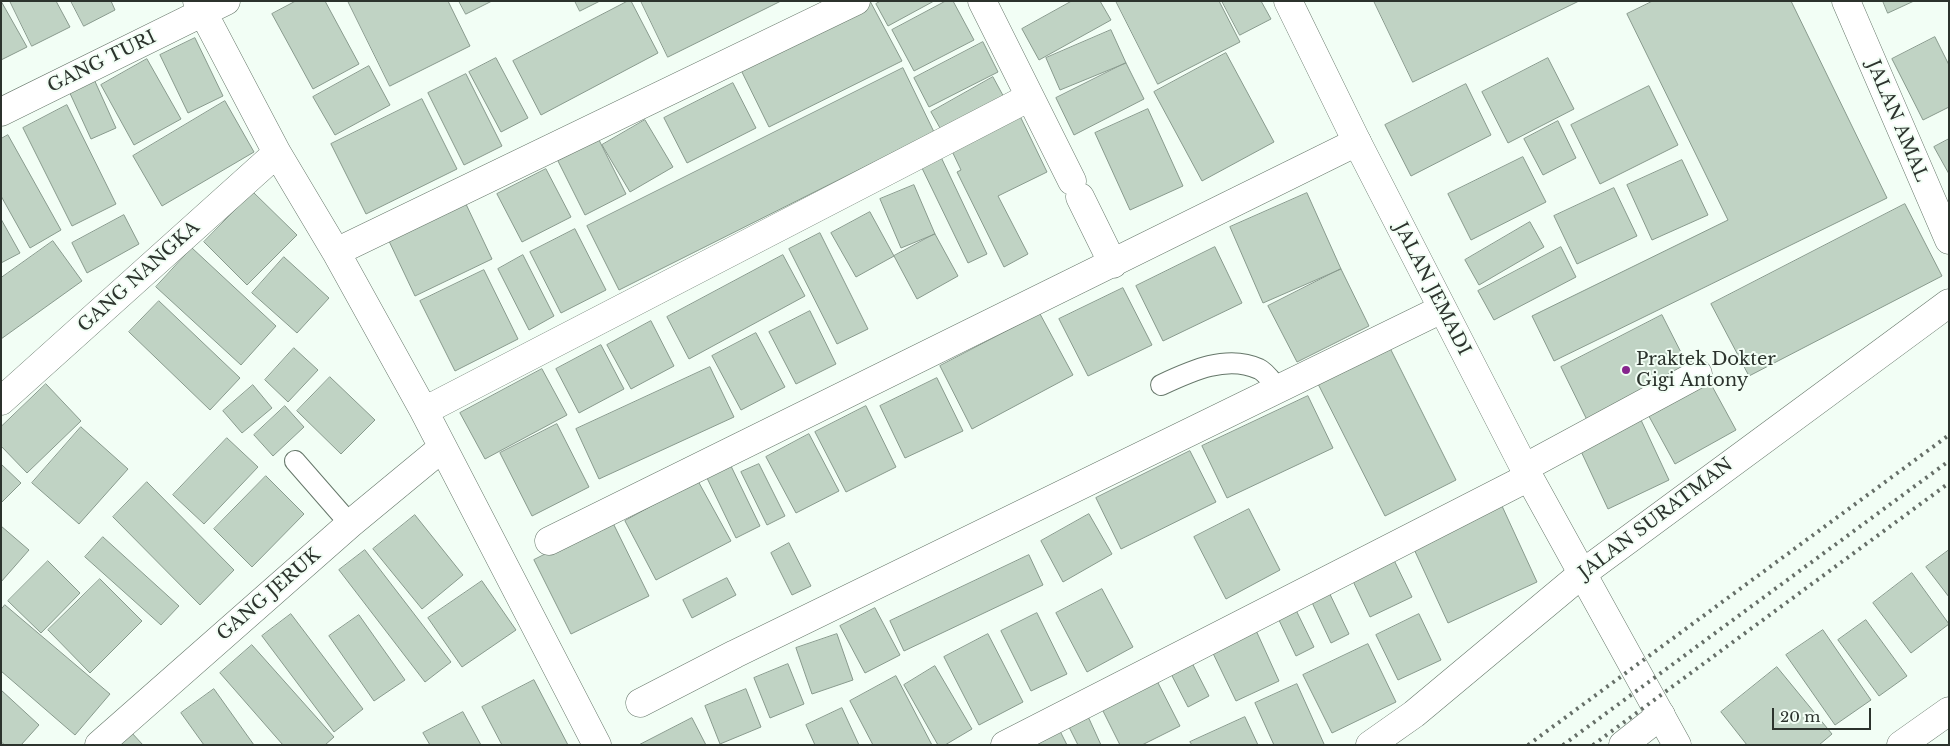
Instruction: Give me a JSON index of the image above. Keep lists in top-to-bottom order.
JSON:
{
  "streets": {
    "street": [
      "GANG TURI",
      "JALAN AMAL",
      "GANG NANGKA",
      "JALAN JEMADI",
      "JALAN SURATMAN",
      "GANG JERUK"
    ]
  },
  "crossings": [
    ["JALAN JEMADI", "JALAN SURATMAN"]
  ],
  "places": ["Praktek Dokter Gigi Antony"],
  "scale_bar": "20 m"
}
